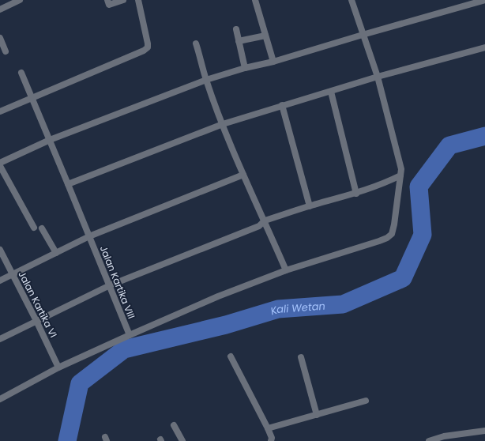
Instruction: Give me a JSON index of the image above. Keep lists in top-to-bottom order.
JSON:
{
  "streets": {
    "street": ["Jalan Kartika VIII", "Jalan Kartika VI"]
  },
  "water": ["Kali Wetan"]
}
